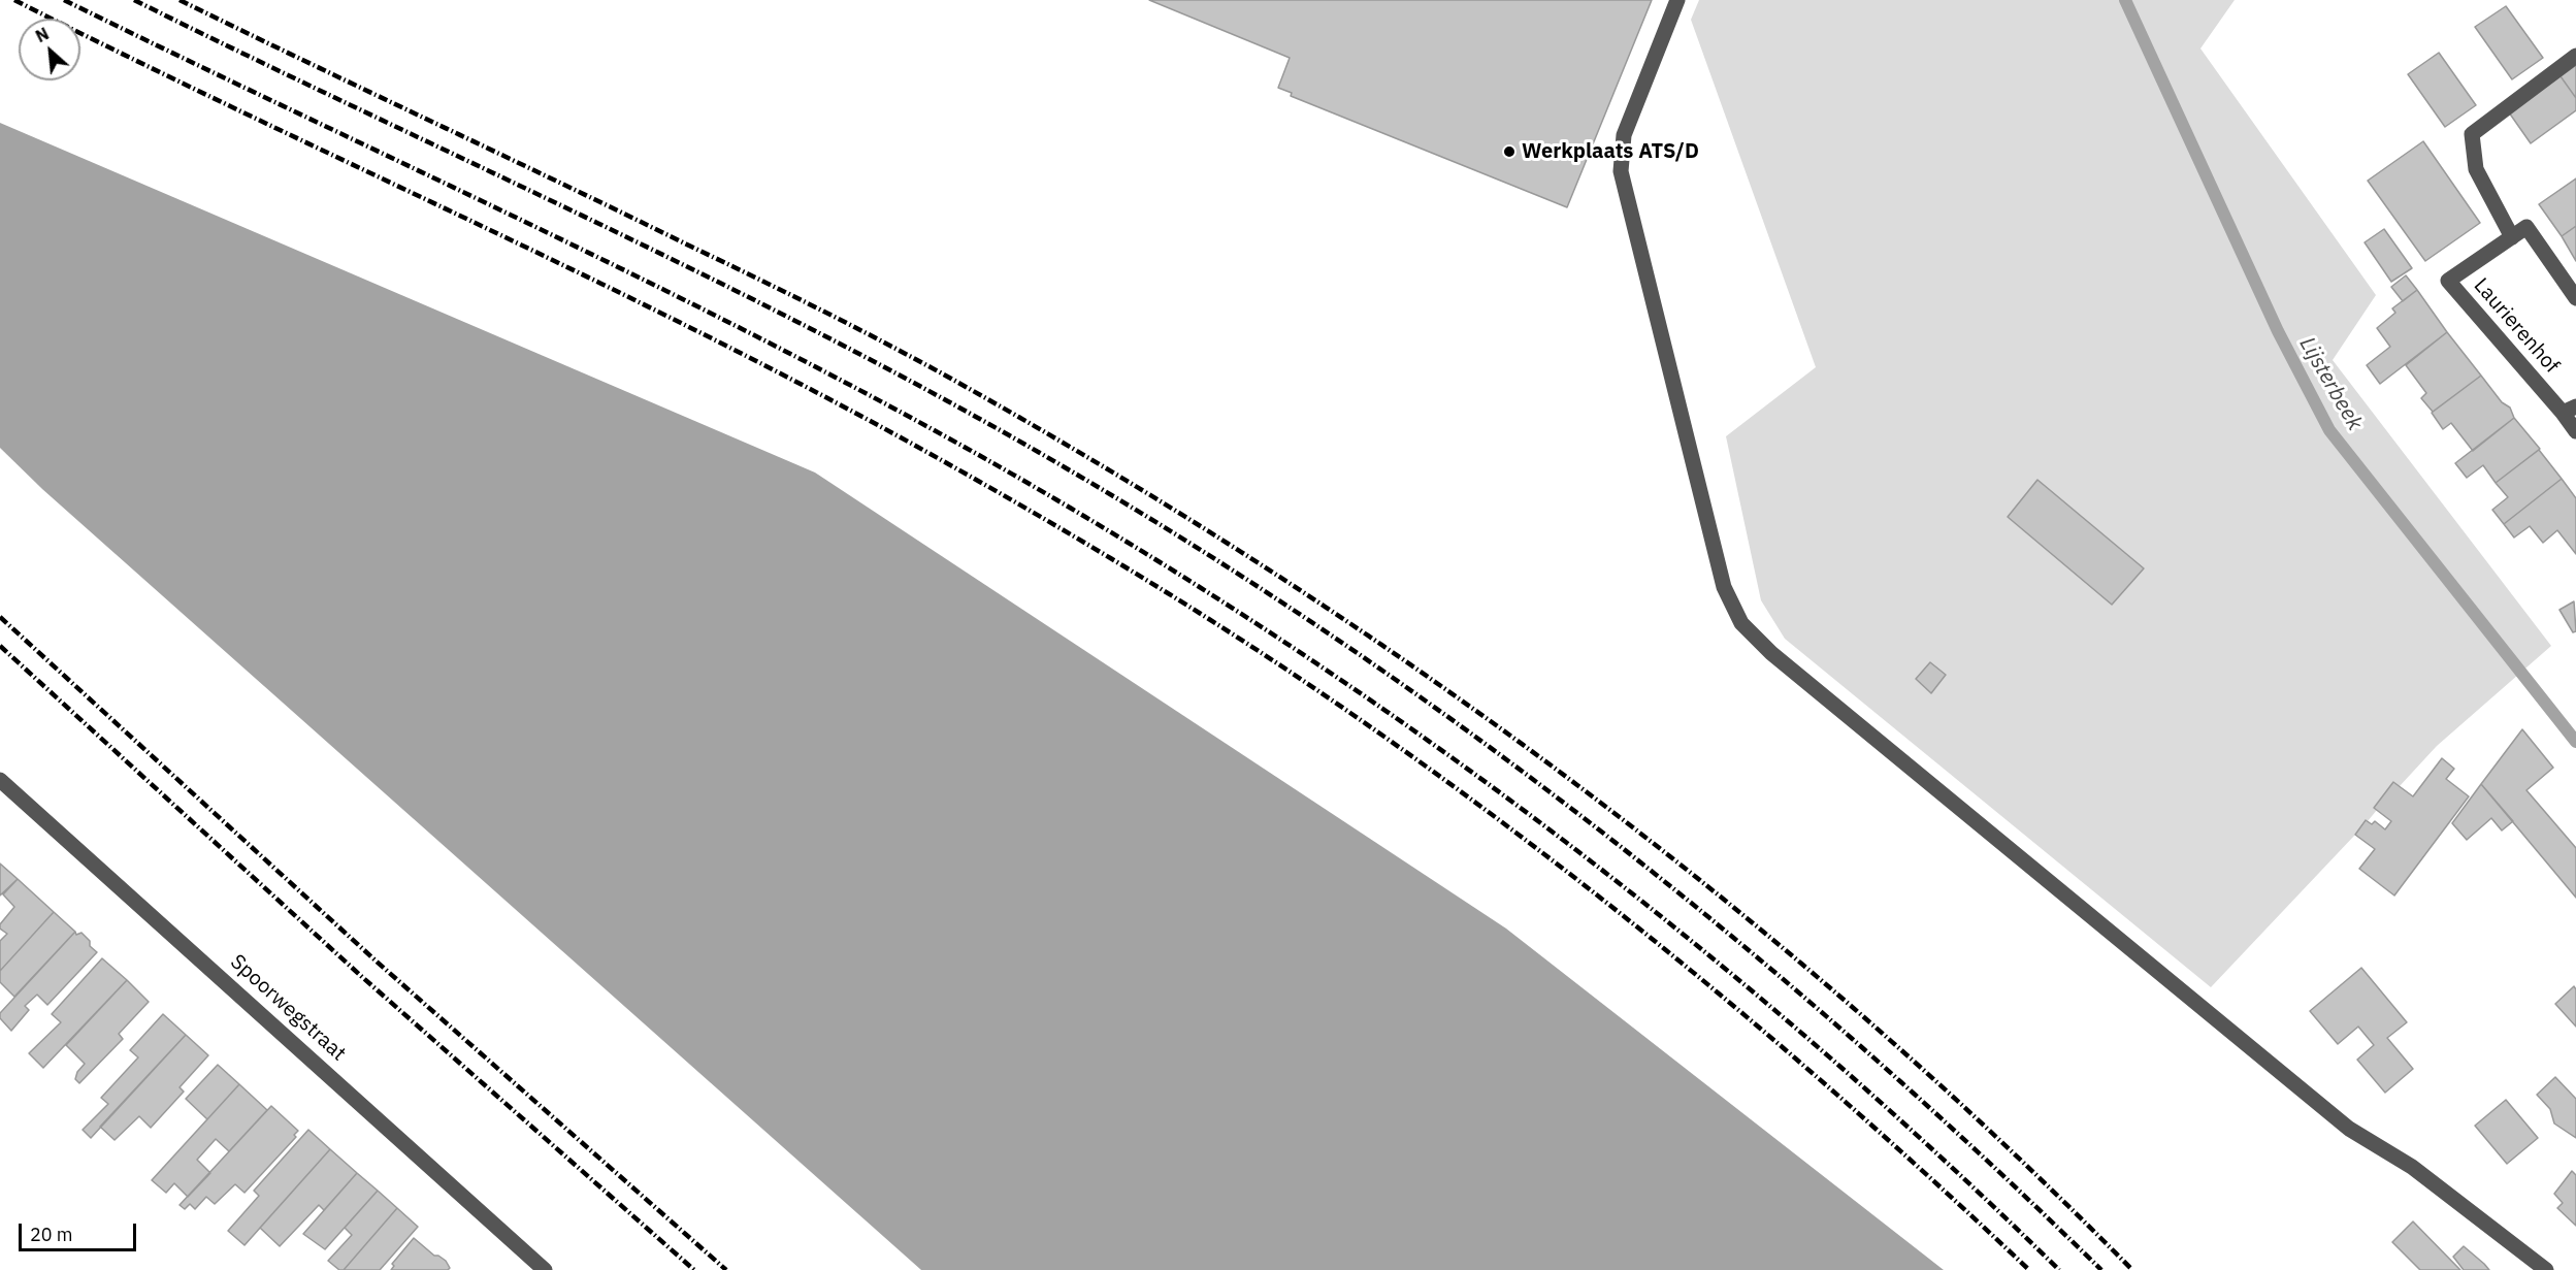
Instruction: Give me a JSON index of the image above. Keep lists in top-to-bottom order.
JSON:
{
  "streets": {
    "street": ["Laurierenhof", "Spoorwegstraat"]
  },
  "water": ["Lijsterbeek"],
  "places": ["Werkplaats ATS/D"],
  "scale_bar": "20 m",
  "north": "top left"
}
